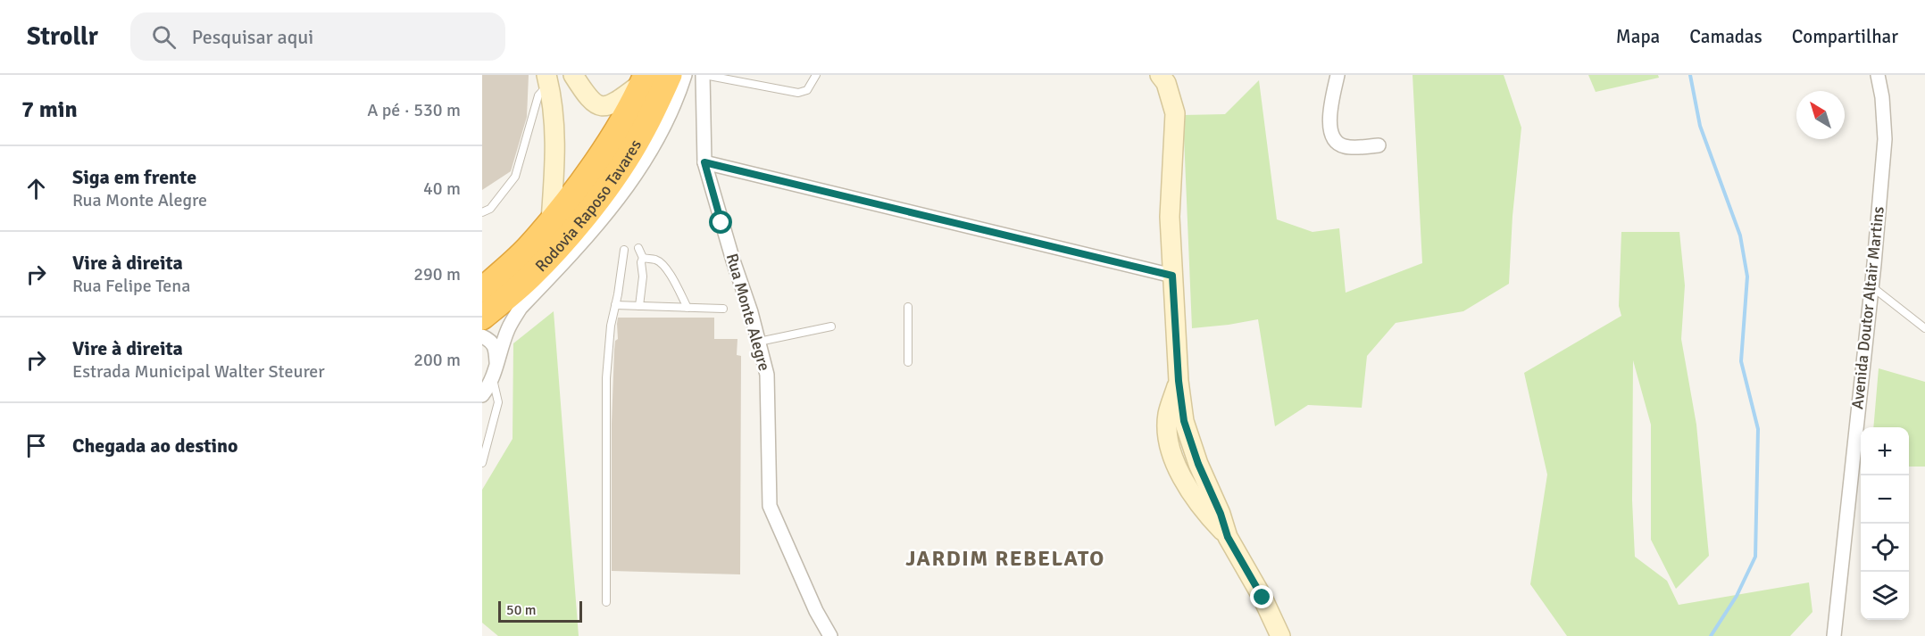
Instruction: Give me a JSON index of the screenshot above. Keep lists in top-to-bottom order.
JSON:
{
  "streets": {
    "highway": ["Rodovia Raposo Tavares"],
    "street": ["Avenida Doutor Altair Martins", "Rua Monte Alegre"]
  },
  "districts": ["JARDIM REBELATO"],
  "scale_bar": "50 m",
  "north": "top left",
  "page": {
    "header": "Strollr",
    "search": "Pesquisar aqui",
    "nav": ["Mapa", "Camadas", "Compartilhar"],
    "heading": ["7 min", "A pé · 530 m"],
    "list": [
      ["Siga em frente", "Rua Monte Alegre", "40 m"],
      ["Vire à direita", "Rua Felipe Tena", "290 m"],
      ["Vire à direita", "Estrada Municipal Walter Steurer", "200 m"],
      "Chegada ao destino"
    ],
    "map_buttons": ["+", "−"],
    "scale": "50 m"
  }
}
